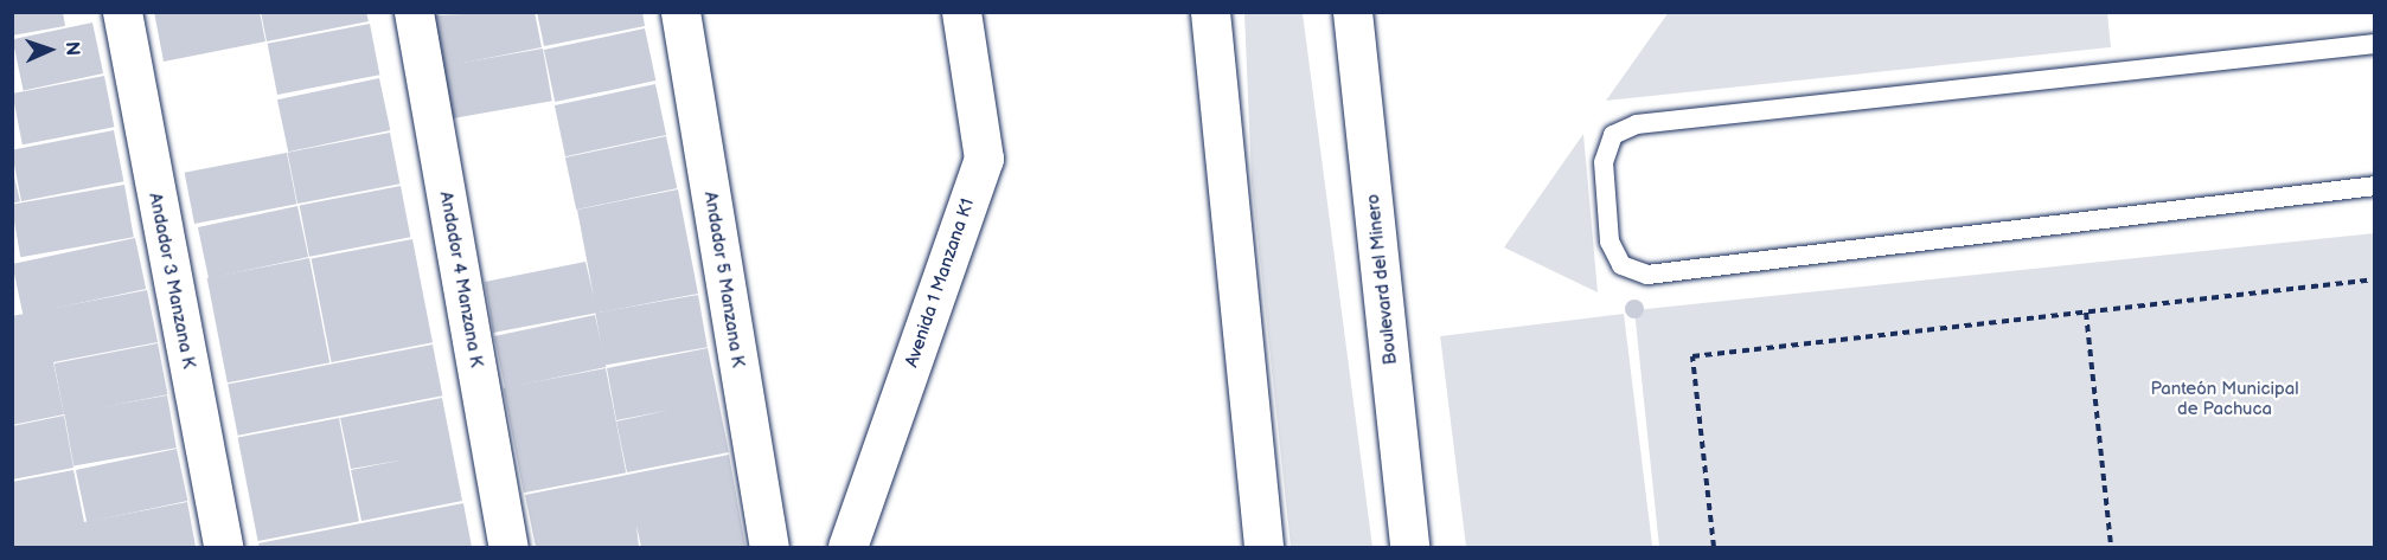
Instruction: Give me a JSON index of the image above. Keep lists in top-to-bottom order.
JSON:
{
  "streets": {
    "street": [
      "Andador 4 Manzana K",
      "Andador 5 Manzana K",
      "Boulevard del Minero",
      "Andador 3 Manzana K",
      "Avenida 1 Manzana K1"
    ]
  },
  "parks": ["Panteón Municipal de Pachuca"],
  "north": "right"
}
